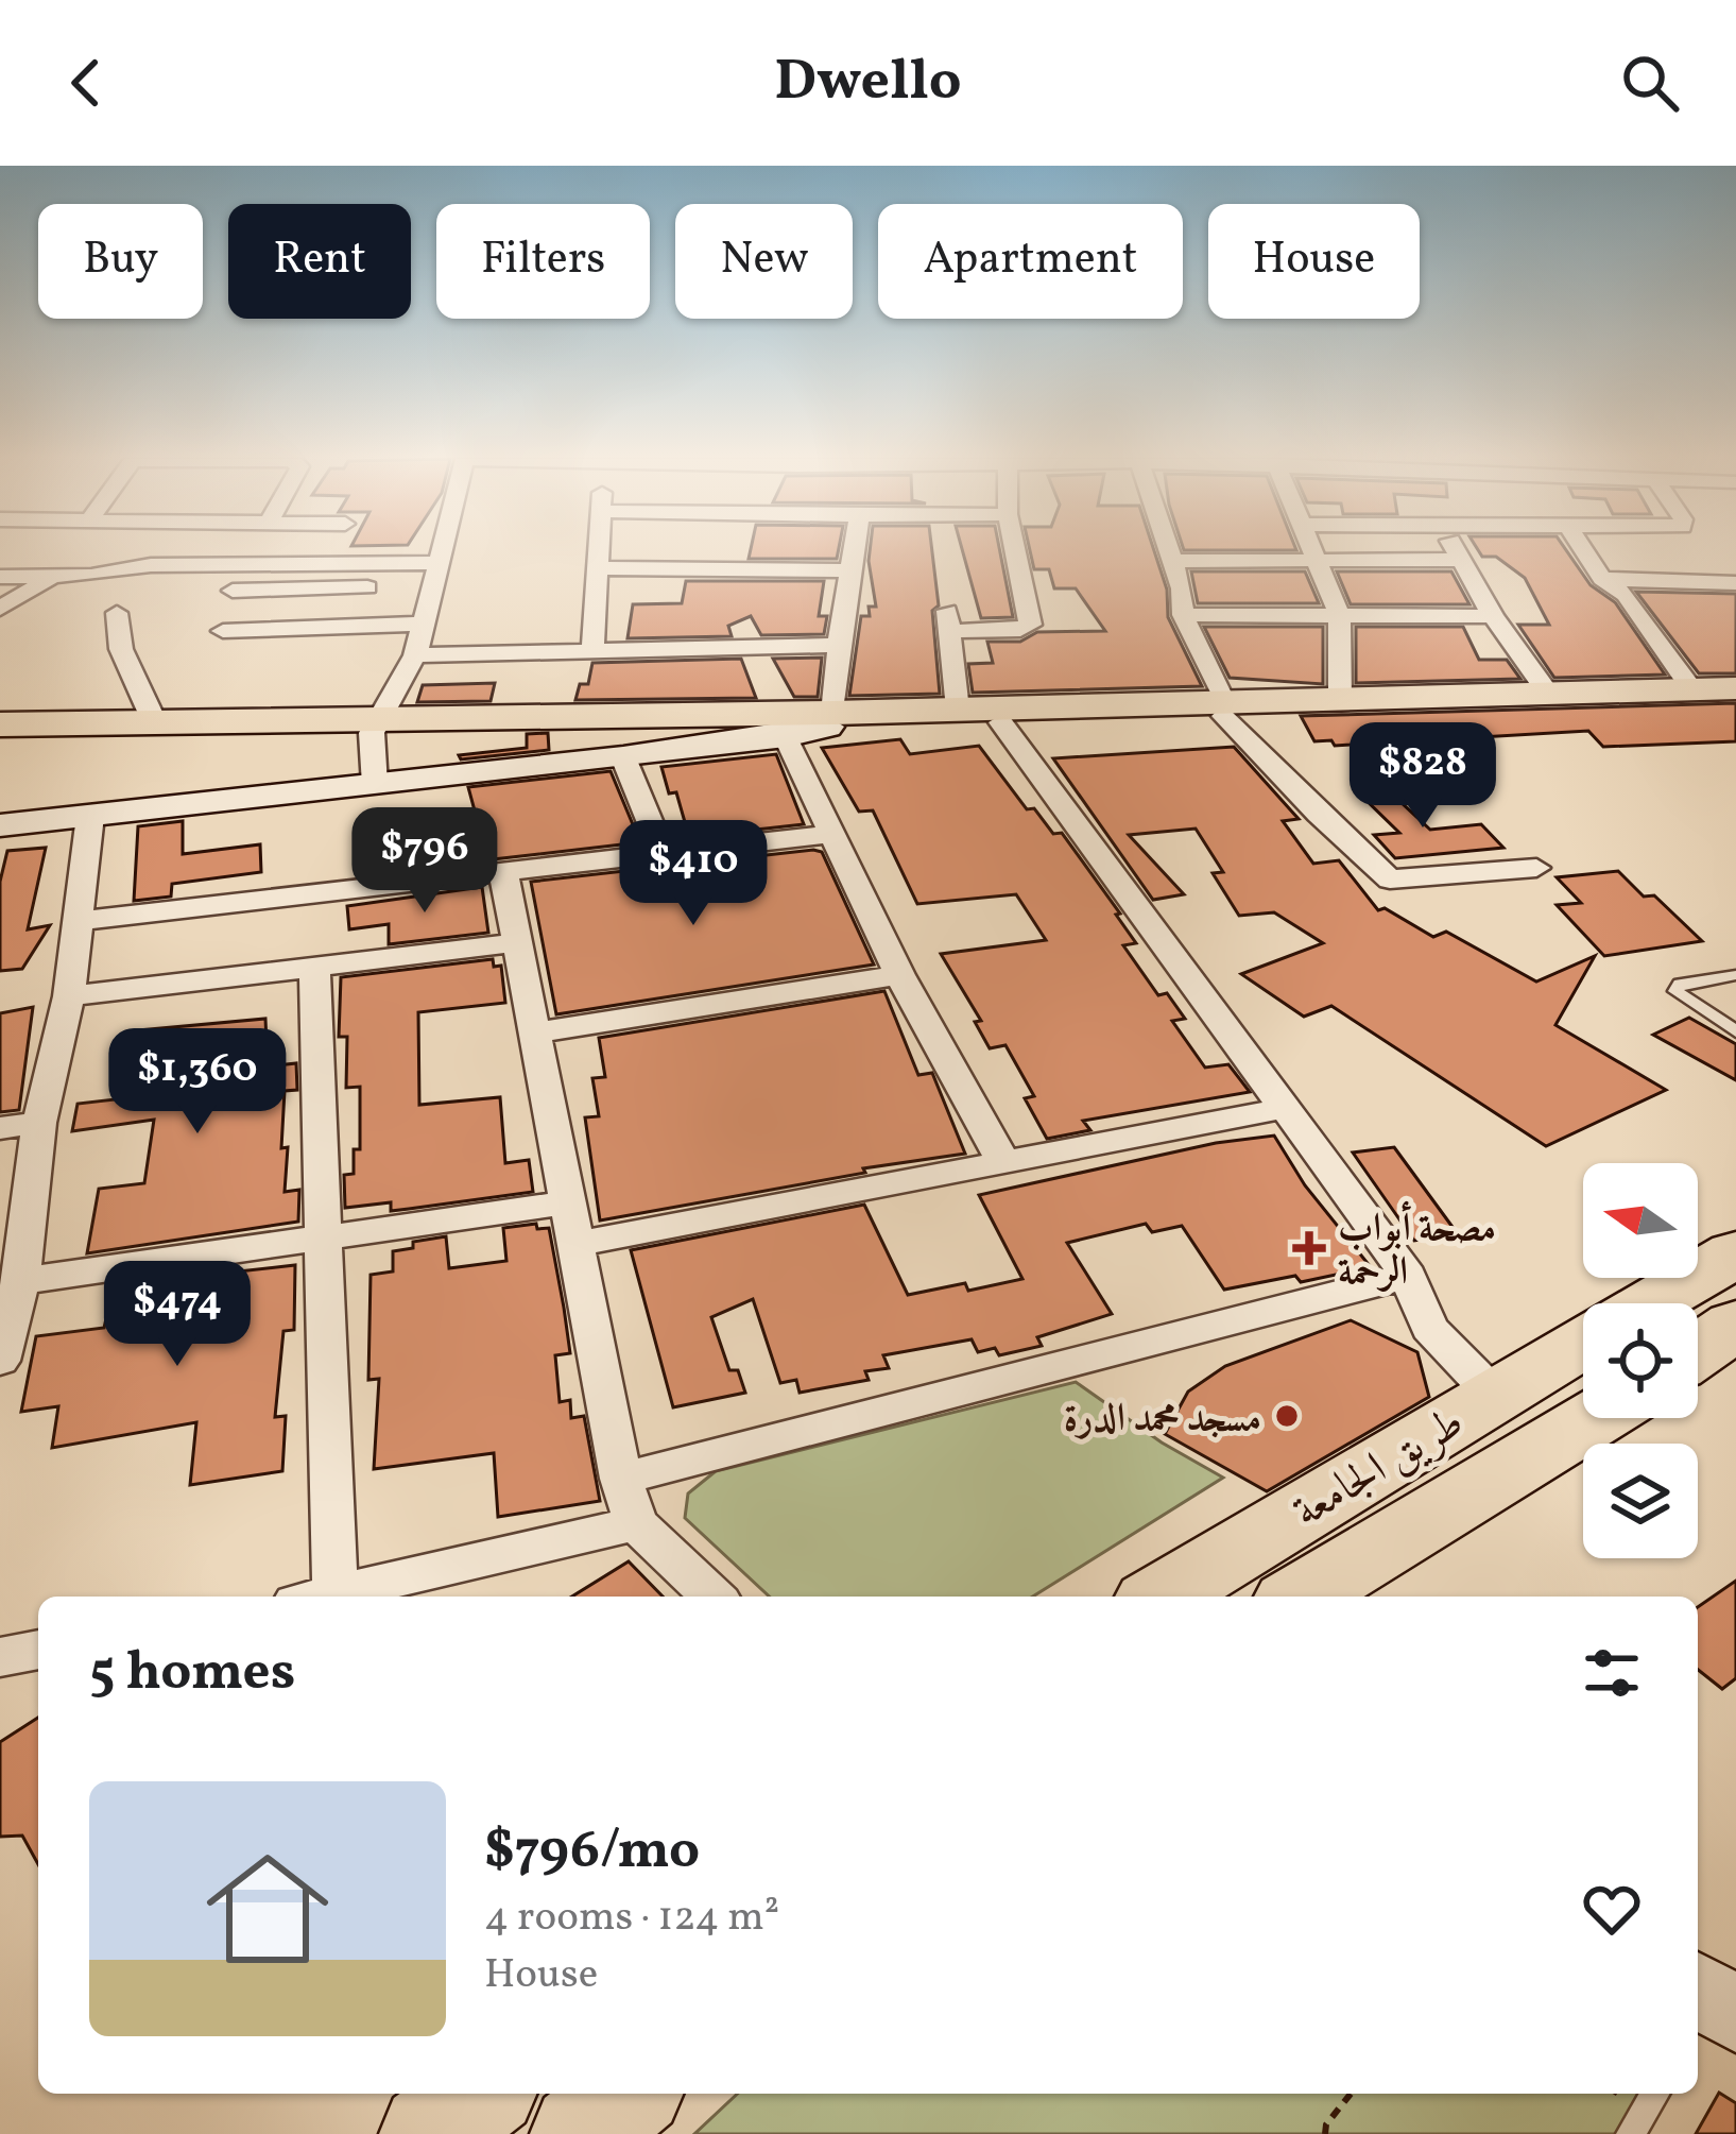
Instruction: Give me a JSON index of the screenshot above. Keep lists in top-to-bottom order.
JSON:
{
  "streets": {
    "highway": ["طريق الجامعة"]
  },
  "places": {
    "health": ["مصحة أبواب الرحمة"],
    "other": ["مسجد محمد الدرة"]
  },
  "north": "left",
  "page": {
    "header": "Dwello",
    "chip": [
      "Buy",
      "Rent",
      "Filters",
      "New",
      "Apartment",
      "House"
    ],
    "price": [
      "$828",
      "$796",
      "$410",
      "$1,360",
      "$474"
    ],
    "heading": "5 homes",
    "list": [
      {
        "name": "$796/mo",
        "note": "4 rooms · 124 m² · House"
      }
    ]
  }
}
